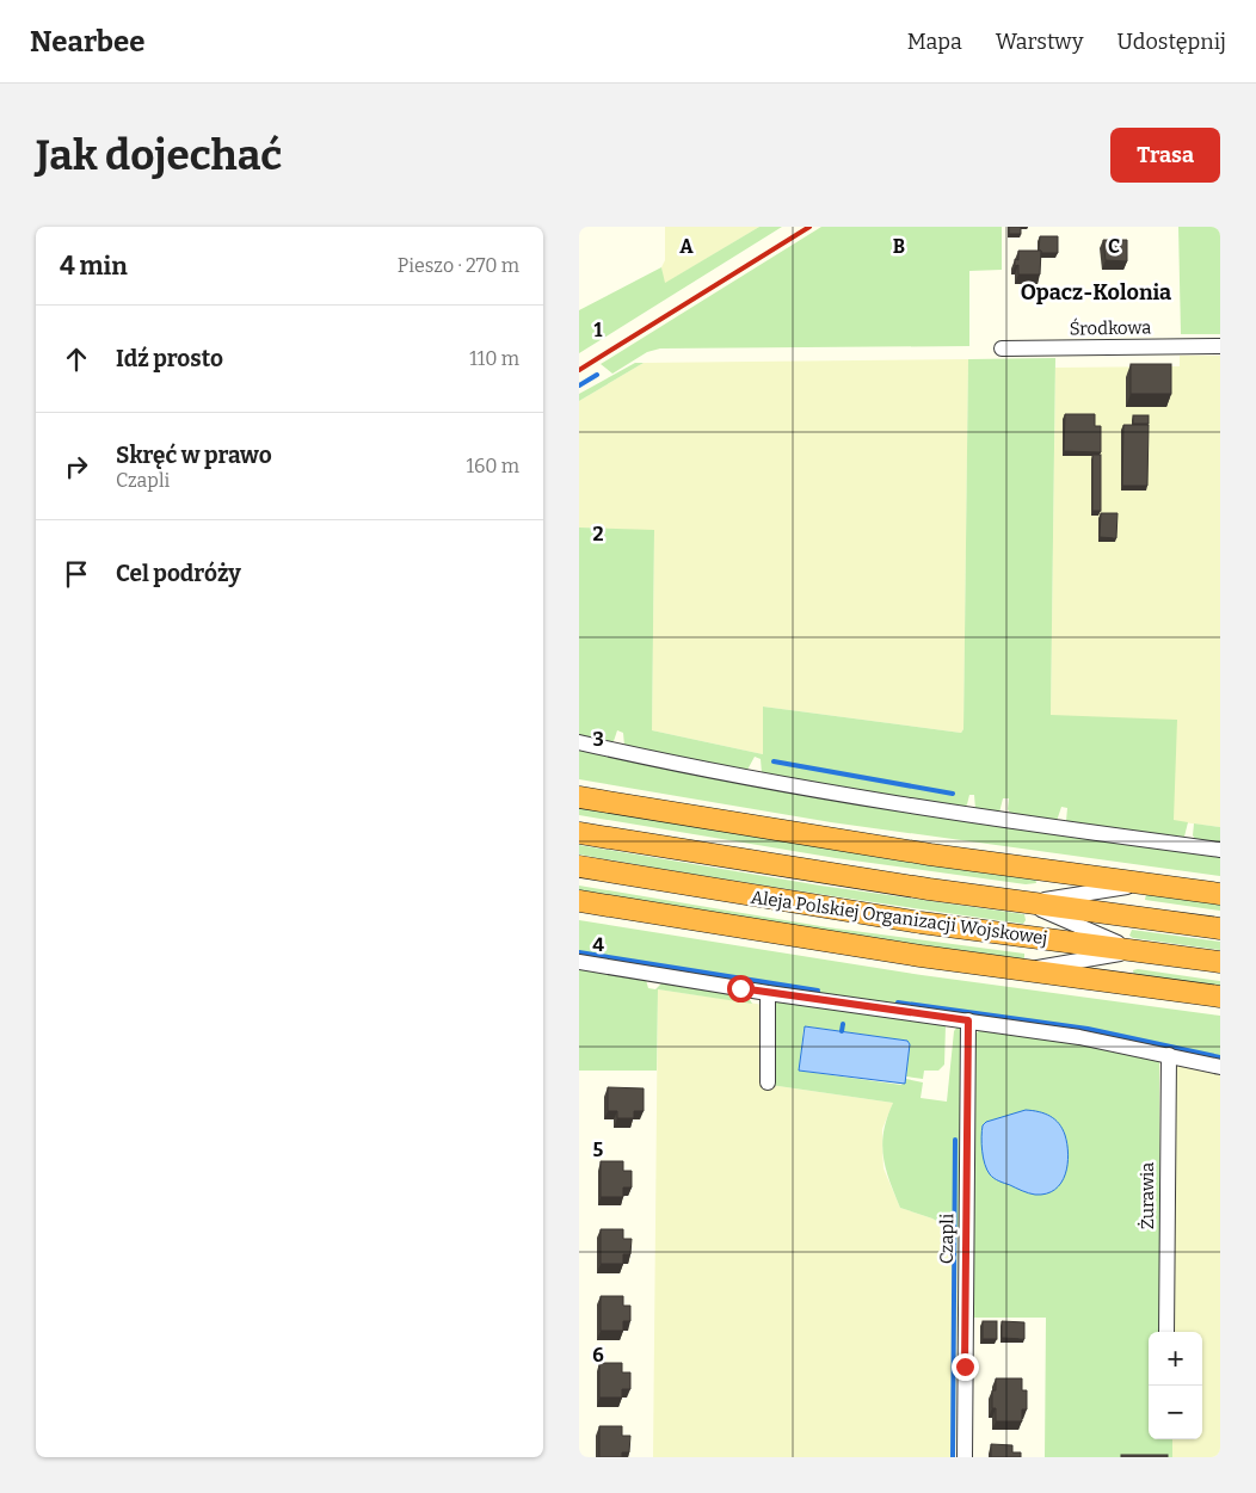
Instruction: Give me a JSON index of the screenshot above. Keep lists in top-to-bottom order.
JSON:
{
  "streets": {
    "highway": ["Aleja Polskiej Organizacji Wojskowej"],
    "street": ["Środkowa", "Żurawia", "Czapli"]
  },
  "districts": ["Opacz-Kolonia"],
  "page": {
    "header": "Nearbee",
    "nav": ["Mapa", "Warstwy", "Udostępnij"],
    "buttons": "Trasa",
    "title": "Jak dojechać",
    "heading": ["4 min", "Pieszo · 270 m"],
    "list": [
      ["Idź prosto", "110 m"],
      ["Skręć w prawo", "Czapli", "160 m"],
      "Cel podróży"
    ],
    "map_buttons": ["+", "−"]
  },
  "grid": {
    "columns": ["A", "B", "C"],
    "rows": [
      "1",
      "2",
      "3",
      "4",
      "5",
      "6"
    ]
  }
}
